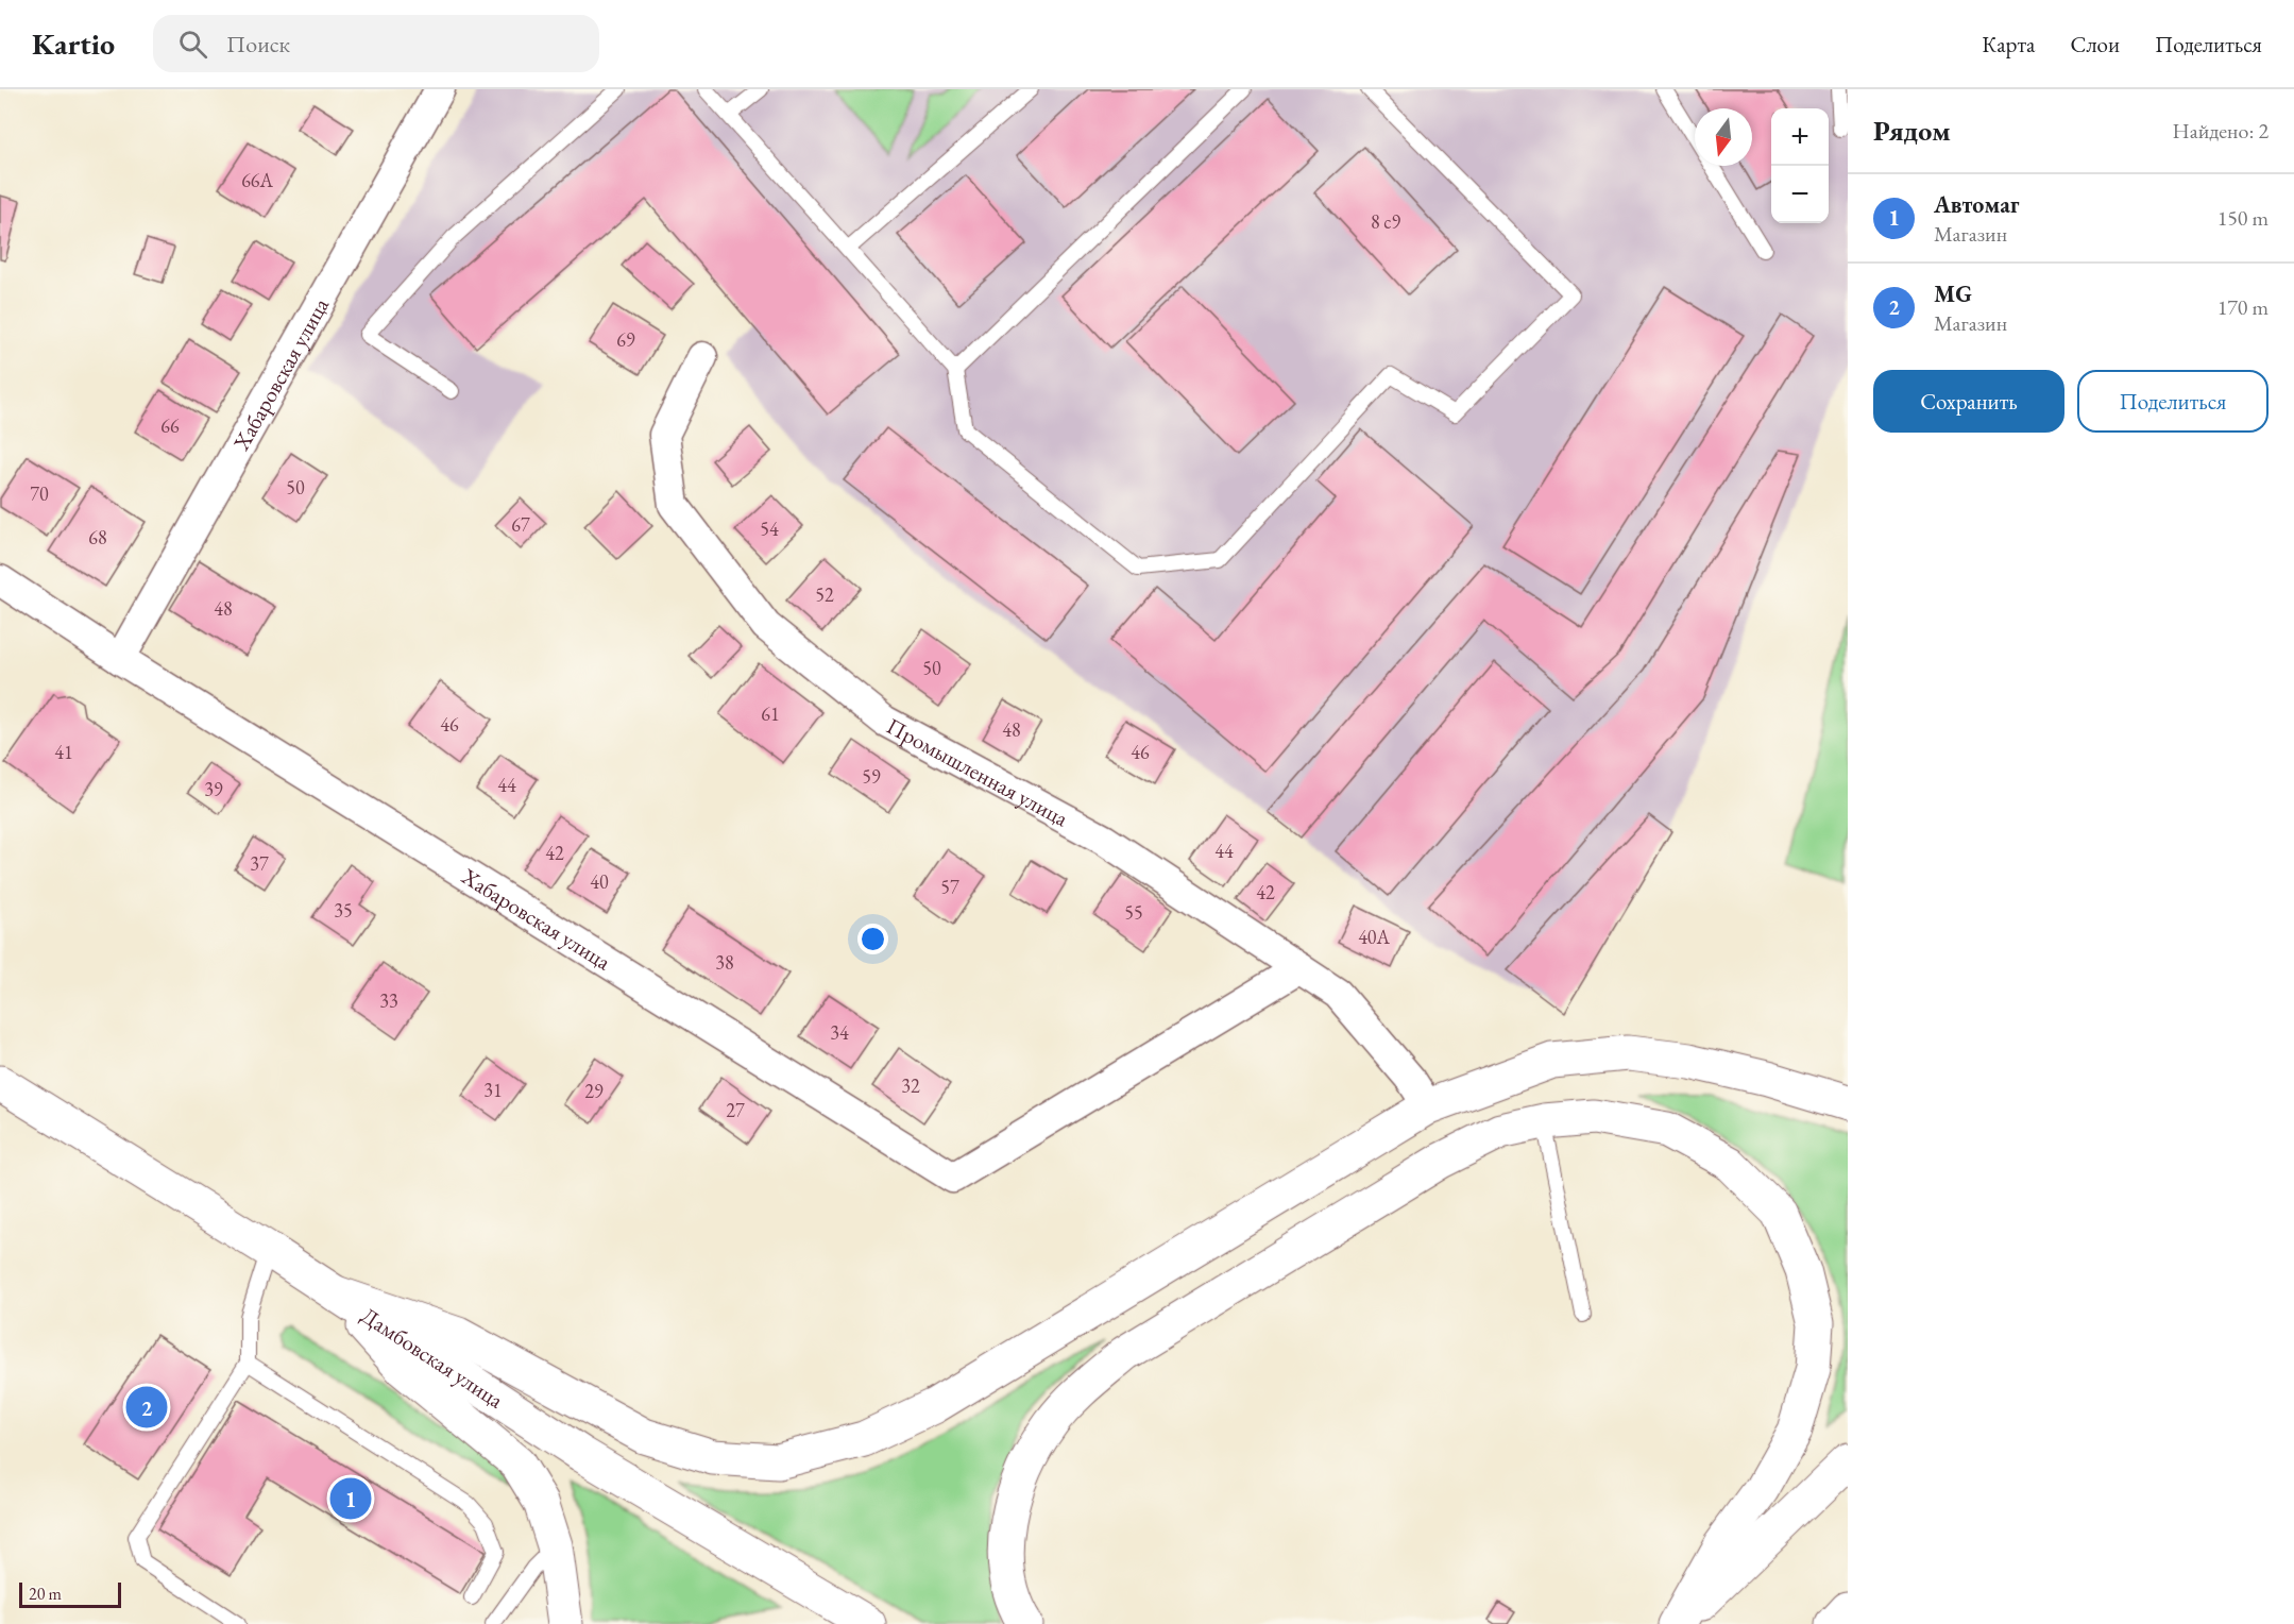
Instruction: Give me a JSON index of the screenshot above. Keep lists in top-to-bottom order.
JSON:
{
  "streets": {
    "main road": ["Дамбовская улица"],
    "street": ["Хабаровская улица", "Промышленная улица"]
  },
  "crossings": [
    ["Хабаровская улица", "Промышленная улица"]
  ],
  "house_numbers": [
    "66А",
    "8 с9",
    "69",
    "66",
    "50",
    "70",
    "67",
    "54",
    "68",
    "52",
    "48",
    "50",
    "61",
    "46",
    "48",
    "41",
    "46",
    "59",
    "44",
    "39",
    "44",
    "42",
    "37",
    "40",
    "57",
    "42",
    "35",
    "55",
    "40А",
    "38",
    "33",
    "34",
    "32",
    "31",
    "29",
    "27"
  ],
  "scale_bar": "20 m",
  "north": "bottom",
  "page": {
    "header": "Kartio",
    "search": "Поиск",
    "nav": ["Карта", "Слои", "Поделиться"],
    "heading": ["Рядом", "Найдено: 2"],
    "map_buttons": ["+", "−"],
    "list": [
      {
        "mark": "1",
        "name": "Автомаг",
        "note": "Магазин",
        "value": "150 m"
      },
      {
        "mark": "2",
        "name": "MG",
        "note": "Магазин",
        "value": "170 m"
      }
    ],
    "buttons": ["Сохранить", "Поделиться"],
    "pins": ["2", "1"],
    "scale": "20 m"
  }
}
